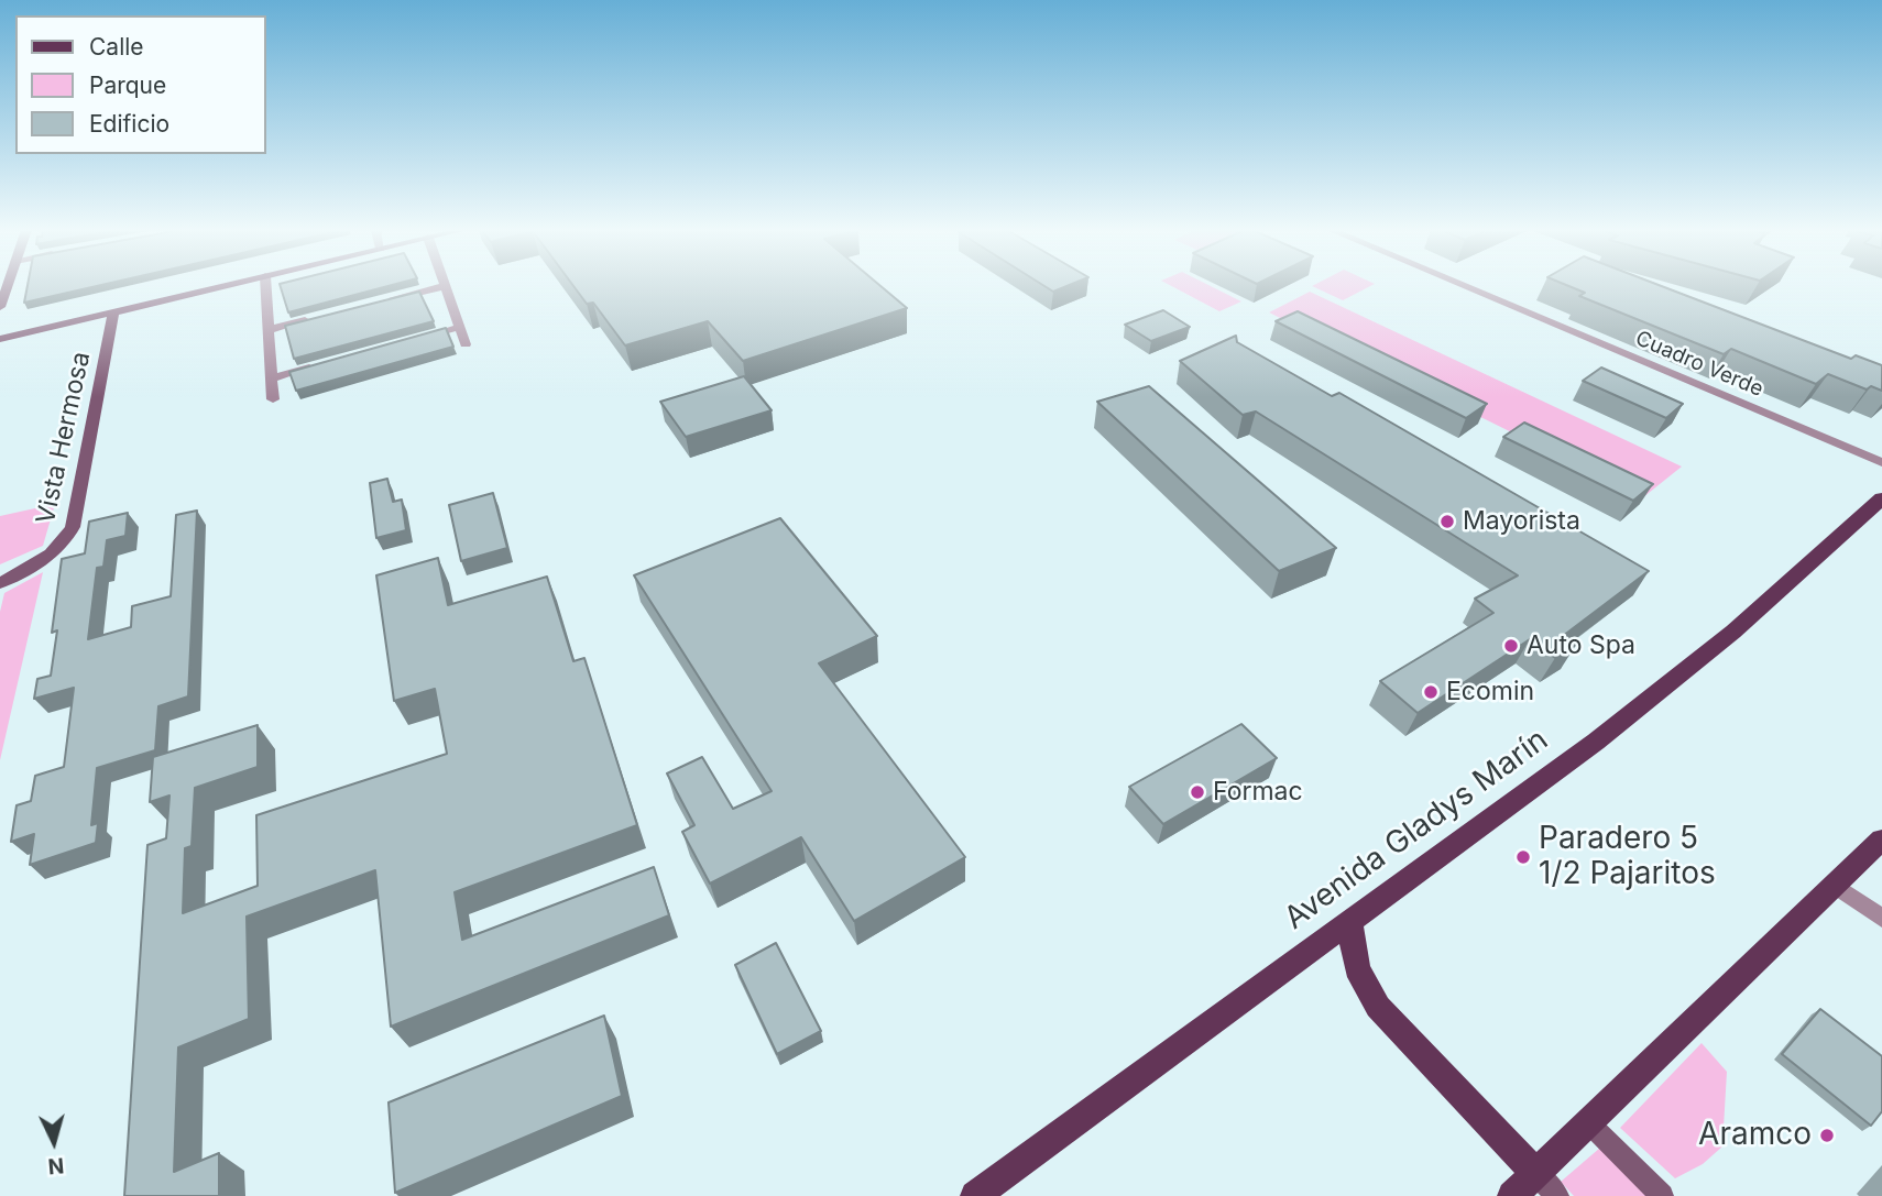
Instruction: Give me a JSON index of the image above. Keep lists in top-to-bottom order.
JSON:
{
  "streets": {
    "main road": ["Avenida Gladys Marín"],
    "street": ["Cuadro Verde", "Vista Hermosa"]
  },
  "places": [
    "Mayorista",
    "Auto Spa",
    "Ecomin",
    "Formac",
    "Paradero 5 1/2 Pajaritos",
    "Aramco"
  ],
  "legend": ["Calle", "Parque", "Edificio"],
  "north": "bottom"
}
